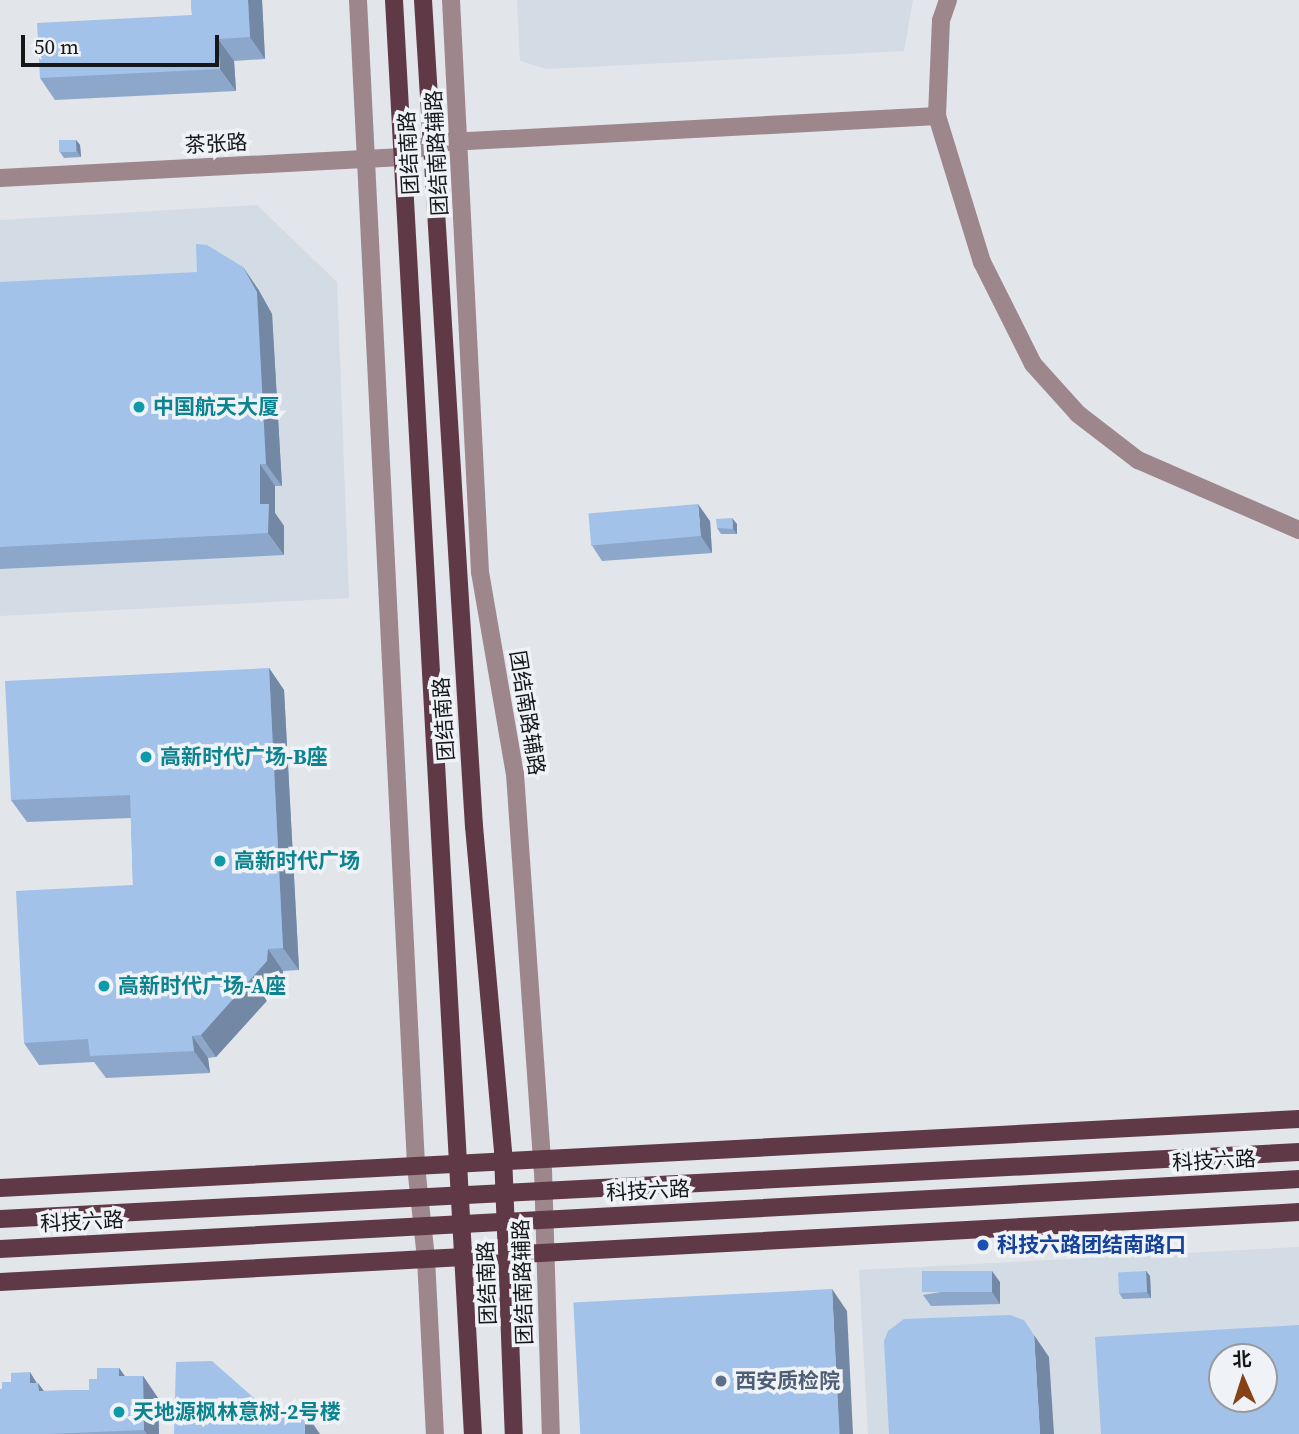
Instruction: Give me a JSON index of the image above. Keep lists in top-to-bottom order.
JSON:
{
  "streets": {
    "main road": ["团结南路", "科技六路"],
    "street": ["茶张路", "团结南路辅路"]
  },
  "crossings": [
    ["茶张路", "团结南路"],
    ["团结南路", "科技六路"],
    ["团结南路辅路", "科技六路"]
  ],
  "places": [
    "中国航天大厦",
    "高新时代广场-B座",
    "高新时代广场",
    "高新时代广场-A座",
    "科技六路团结南路口",
    "西安质检院",
    "天地源枫林意树-2号楼"
  ],
  "scale_bar": "50 m",
  "north": "top"
}
